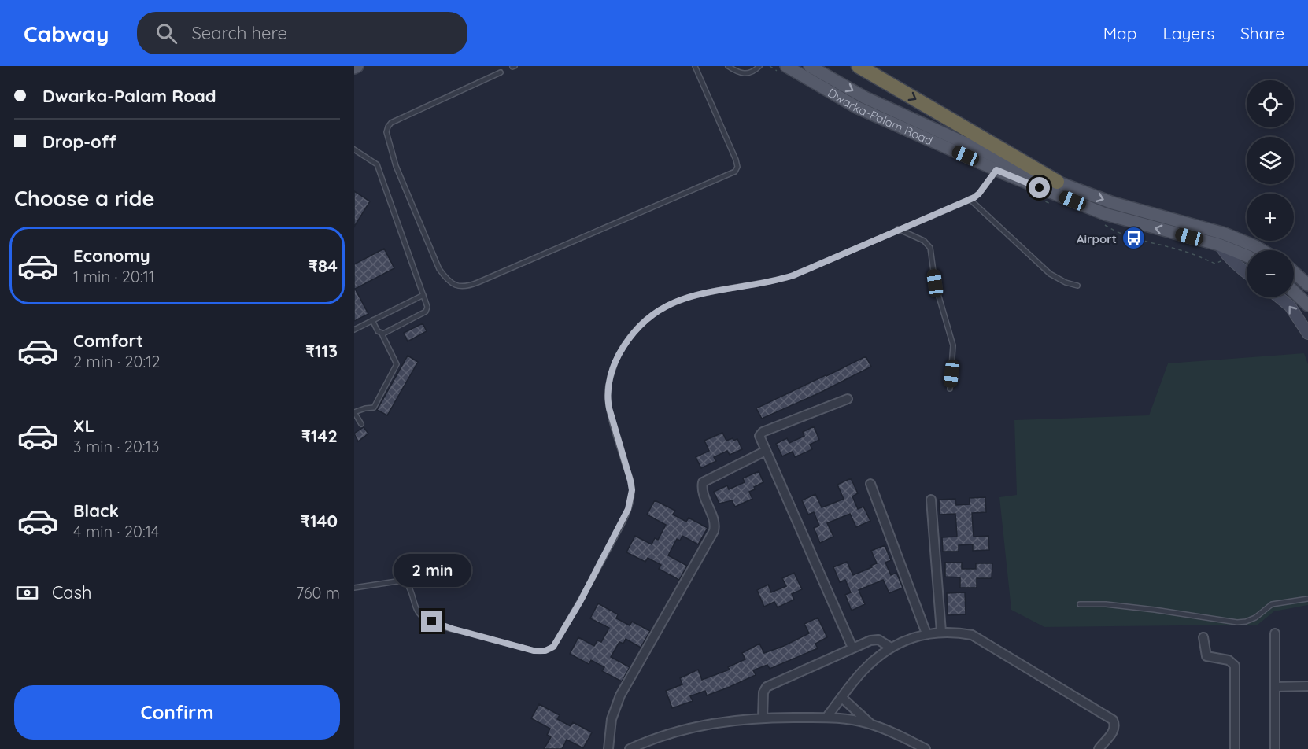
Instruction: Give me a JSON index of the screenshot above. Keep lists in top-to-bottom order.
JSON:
{
  "streets": {
    "main road": ["Dwarka-Palam Road"]
  },
  "places": {
    "bus stop": ["Airport"]
  },
  "page": {
    "header": "Cabway",
    "search": "Search here",
    "nav": ["Map", "Layers", "Share"],
    "banner": ["Dwarka-Palam Road", "Drop-off"],
    "map_buttons": ["+", "−"],
    "heading": "Choose a ride",
    "list": [
      {
        "name": "Economy",
        "note": "1 min · 20:11",
        "value": "₹84"
      },
      {
        "name": "Comfort",
        "note": "2 min · 20:12",
        "value": "₹113"
      },
      {
        "name": "XL",
        "note": "3 min · 20:13",
        "value": "₹142"
      },
      {
        "name": "Black",
        "note": "4 min · 20:14",
        "value": "₹140"
      }
    ],
    "bubble": "2 min",
    "pay": ["Cash", "760 m"],
    "buttons": "Confirm"
  }
}
